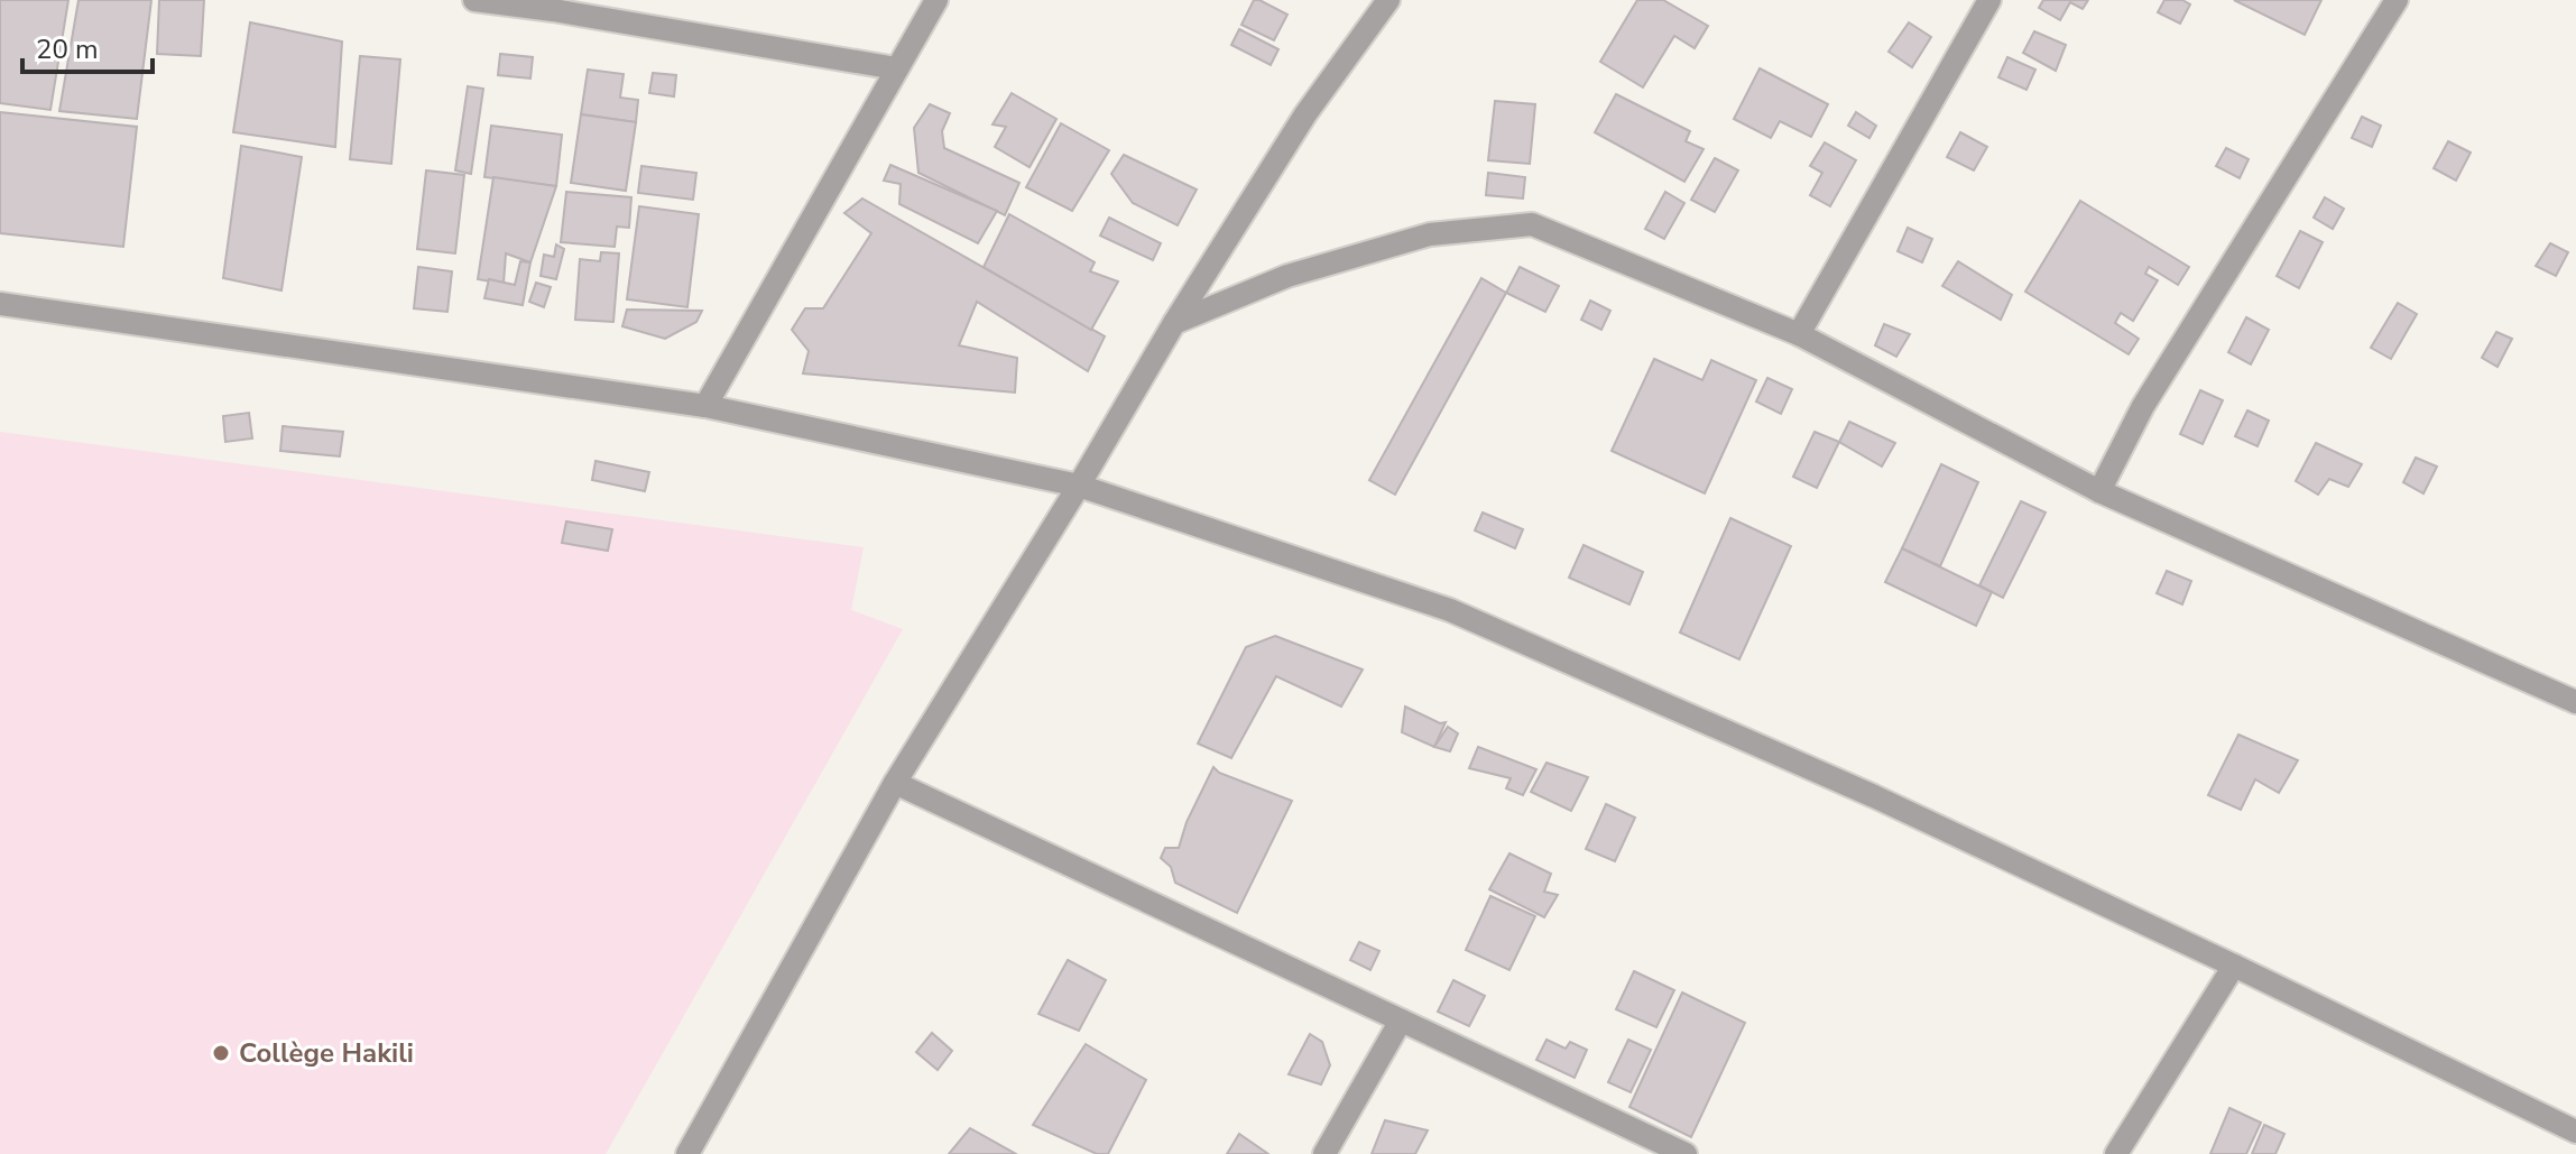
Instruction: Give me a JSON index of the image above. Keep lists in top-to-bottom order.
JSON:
{
  "places": ["Collège Hakili"],
  "scale_bar": "20 m"
}
